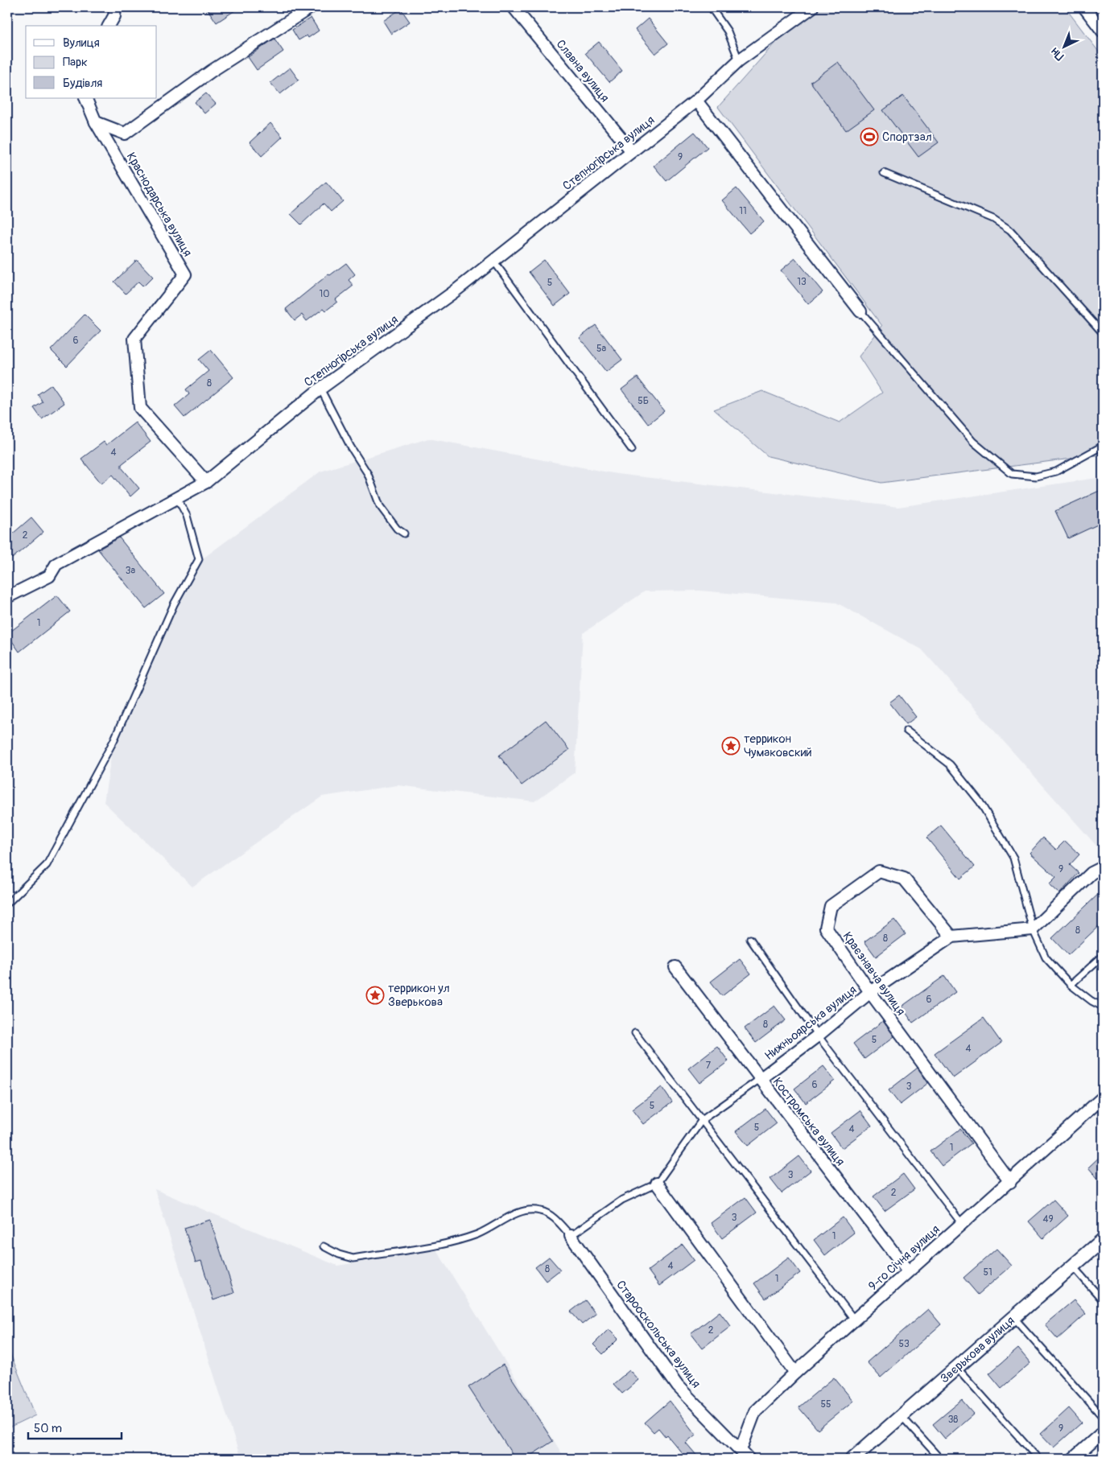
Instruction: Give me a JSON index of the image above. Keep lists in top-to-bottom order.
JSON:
{
  "streets": {
    "street": [
      "Славна вулиця",
      "Степногірська вулиця",
      "Краснодарська вулиця",
      "Краєзнавча вулиця",
      "Нижньоярська вулиця",
      "Костромська вулиця",
      "9-го Січня вулиця",
      "Старооскольська вулиця",
      "Звєрькова вулиця"
    ]
  },
  "crossings": [
    ["Славна вулиця", "Степногірська вулиця"],
    ["Степногірська вулиця", "Краснодарська вулиця"],
    ["Краєзнавча вулиця", "Нижньоярська вулиця"],
    ["Краєзнавча вулиця", "9-го Січня вулиця"],
    ["Нижньоярська вулиця", "Костромська вулиця"],
    ["Костромська вулиця", "9-го Січня вулиця"],
    ["9-го Січня вулиця", "Старооскольська вулиця"]
  ],
  "places": {
    "sports": ["Спортзал"],
    "place": ["террикон Чумаковский", "террикон ул Зверькова"]
  },
  "house_numbers": [
    "9",
    "11",
    "13",
    "5",
    "10",
    "6",
    "5а",
    "8",
    "5Б",
    "4",
    "2",
    "3а",
    "1",
    "9",
    "8",
    "8",
    "6",
    "8",
    "5",
    "4",
    "7",
    "6",
    "3",
    "5",
    "5",
    "4",
    "1",
    "3",
    "2",
    "3",
    "49",
    "1",
    "4",
    "8",
    "51",
    "1",
    "2",
    "53",
    "55",
    "38",
    "9"
  ],
  "legend": ["Вулиця", "Парк", "Будівля"],
  "scale_bar": "50 m",
  "north": "bottom left"
}
